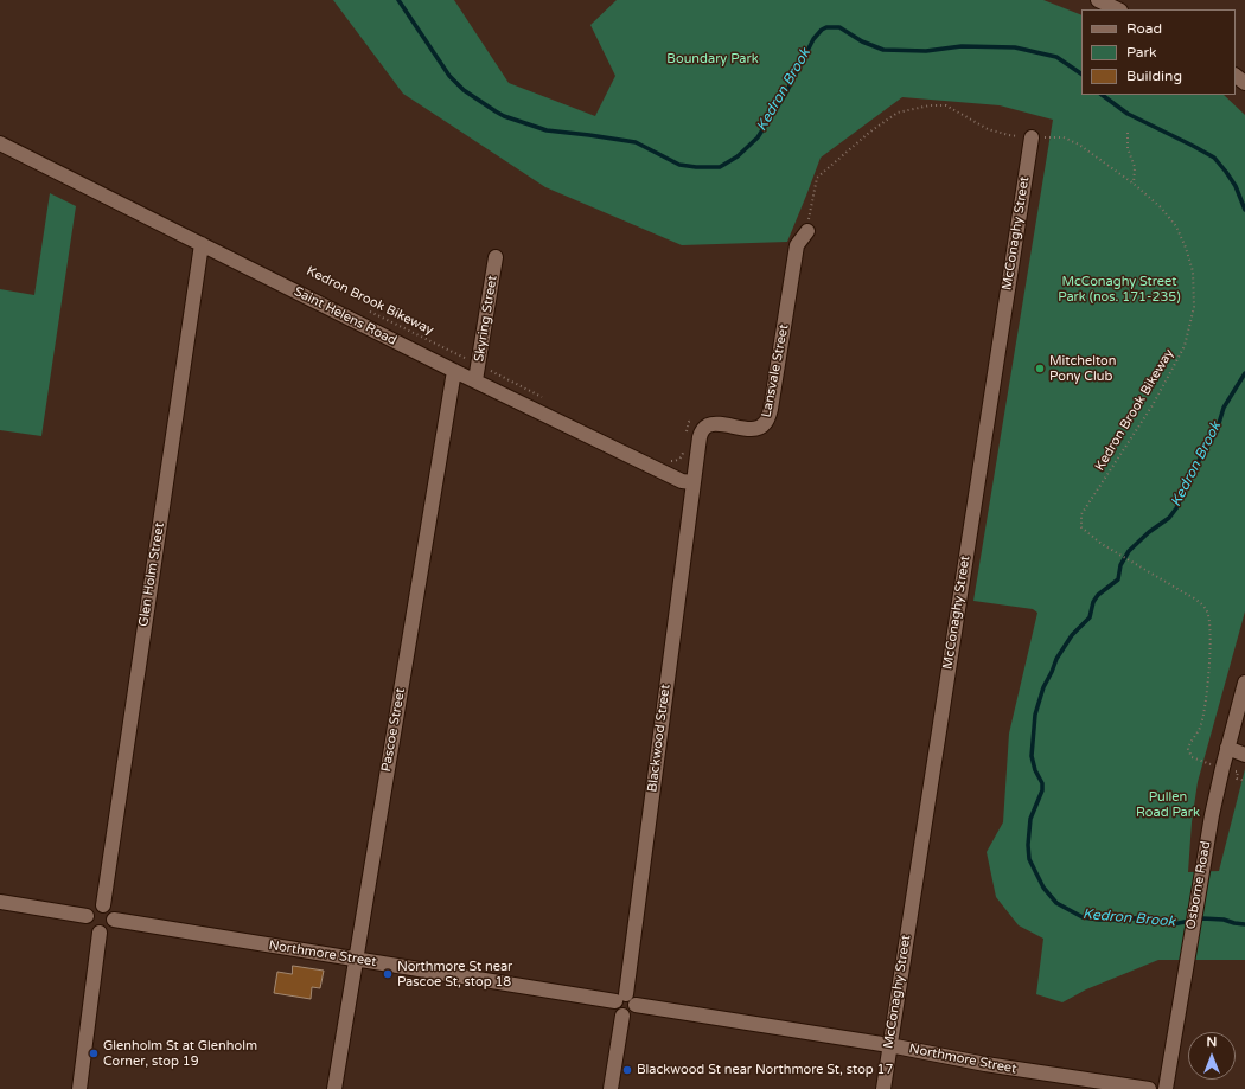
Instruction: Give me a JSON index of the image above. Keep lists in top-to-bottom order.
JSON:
{
  "streets": {
    "street": [
      "McConaghy Street",
      "Saint Helens Road",
      "Skyring Street",
      "Lansvale Street",
      "Glen Holm Street",
      "Pascoe Street",
      "Blackwood Street",
      "Osborne Road",
      "Northmore Street"
    ],
    "path": ["Kedron Brook Bikeway"]
  },
  "crossings": [
    ["McConaghy Street", "Kedron Brook Bikeway"],
    ["McConaghy Street", "Northmore Street"],
    ["Kedron Brook Bikeway", "Skyring Street"],
    ["Kedron Brook Bikeway", "Lansvale Street"],
    ["Saint Helens Road", "Skyring Street"],
    ["Saint Helens Road", "Glen Holm Street"],
    ["Saint Helens Road", "Pascoe Street"],
    ["Saint Helens Road", "Blackwood Street"],
    ["Glen Holm Street", "Northmore Street"],
    ["Pascoe Street", "Northmore Street"],
    ["Blackwood Street", "Northmore Street"]
  ],
  "water": ["Kedron Brook"],
  "parks": ["Boundary Park", "McConaghy Street Park (nos. 171-235)", "Pullen Road Park"],
  "places": [
    "Mitchelton Pony Club",
    "Northmore St near Pascoe St, stop 18",
    "Glenholm St at Glenholm Corner, stop 19",
    "Blackwood St near Northmore St, stop 17"
  ],
  "legend": ["Road", "Park", "Building"],
  "north": "top"
}
